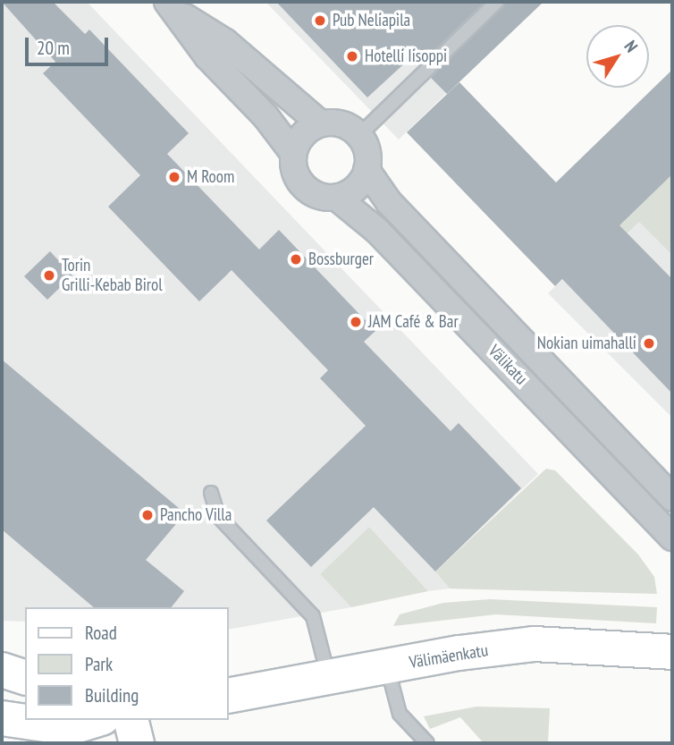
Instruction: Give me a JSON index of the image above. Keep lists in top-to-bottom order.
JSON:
{
  "streets": {
    "main road": ["Välimäenkatu"],
    "street": ["Välikatu"]
  },
  "places": [
    "Pub Neliapila",
    "Hotelli Iisoppi",
    "M Room",
    "Bossburger",
    "Torin Grilli-Kebab Birol",
    "JAM Café & Bar",
    "Nokian uimahalli",
    "Pancho Villa"
  ],
  "legend": ["Road", "Park", "Building"],
  "scale_bar": "20 m",
  "north": "top right"
}
